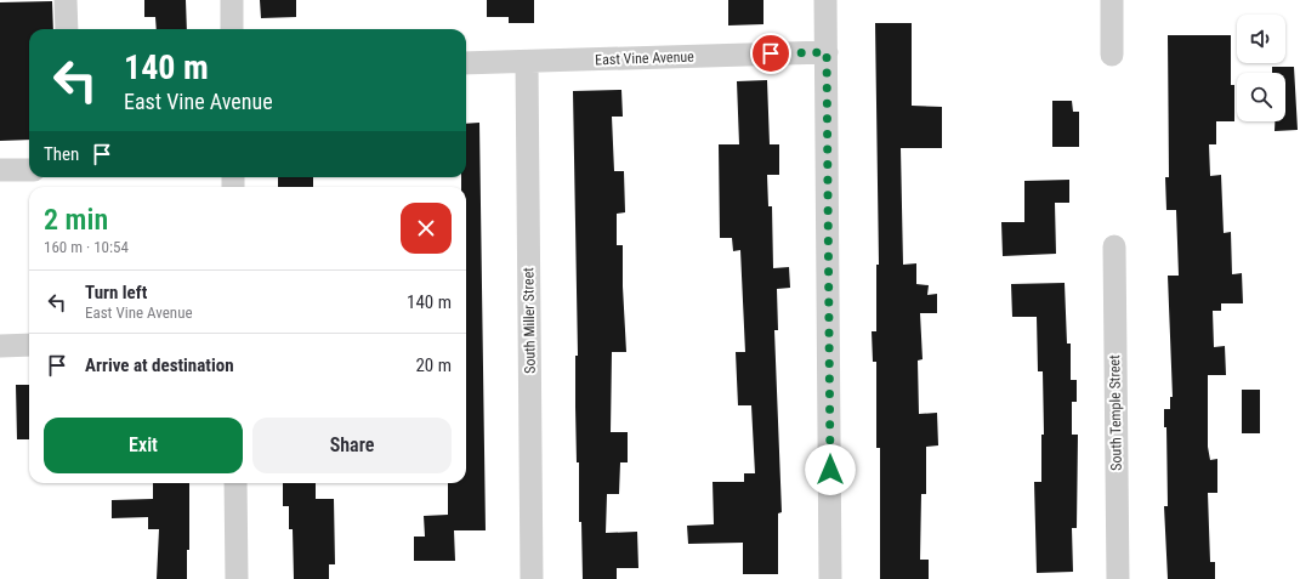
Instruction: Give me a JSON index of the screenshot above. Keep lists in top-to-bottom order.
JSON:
{
  "streets": {
    "street": ["East Vine Avenue", "South Miller Street", "South Temple Street"]
  },
  "crossings": [
    ["East Vine Avenue", "South Miller Street"]
  ],
  "page": {
    "turn": ["140 m", "East Vine Avenue"],
    "then": "Then",
    "heading": ["2 min", "160 m · 10:54"],
    "list": [
      {
        "name": "Turn left",
        "note": "East Vine Avenue",
        "value": "140 m"
      },
      {
        "name": "Arrive at destination",
        "value": "20 m"
      }
    ],
    "buttons": ["Exit", "Share"]
  }
}
